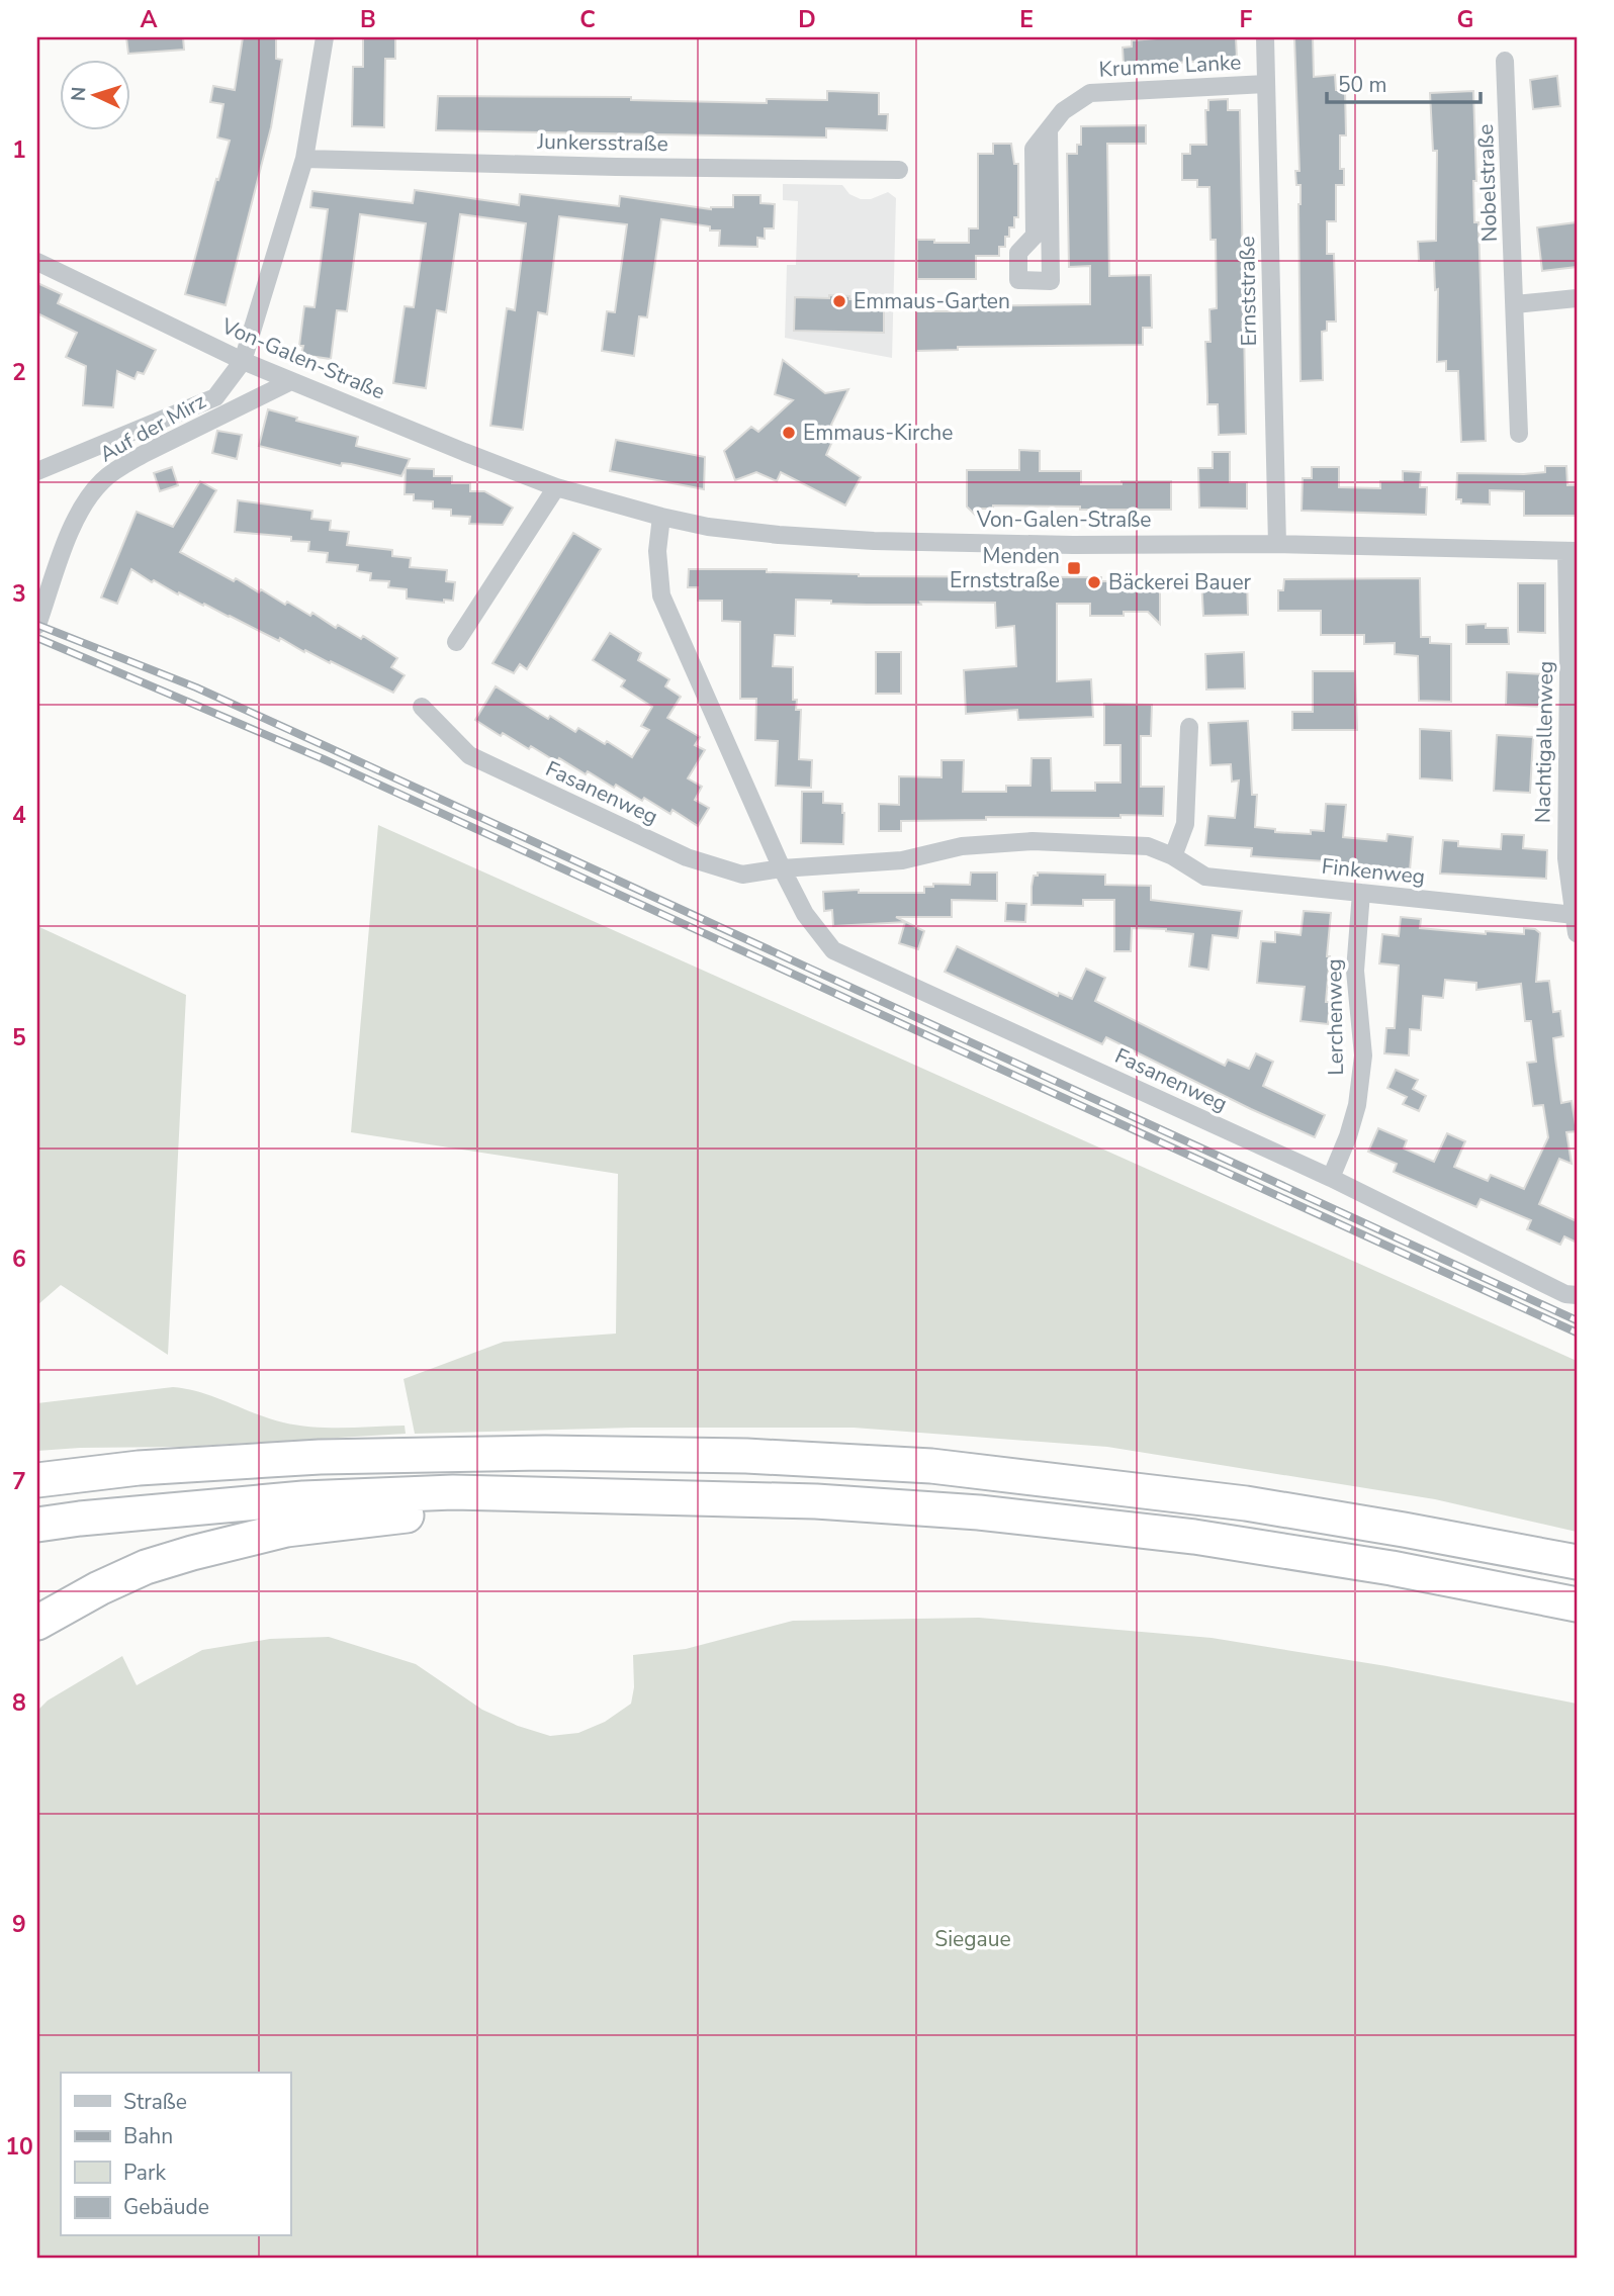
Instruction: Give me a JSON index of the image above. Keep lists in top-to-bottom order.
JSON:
{
  "streets": {
    "street": [
      "Krumme Lanke",
      "Junkersstraße",
      "Nobelstraße",
      "Ernststraße",
      "Von-Galen-Straße",
      "Auf der Mirz",
      "Nachtigallenweg",
      "Fasanenweg",
      "Finkenweg",
      "Lerchenweg"
    ]
  },
  "crossings": [
    ["Krumme Lanke", "Ernststraße"],
    ["Ernststraße", "Von-Galen-Straße"],
    ["Von-Galen-Straße", "Auf der Mirz"],
    ["Von-Galen-Straße", "Nachtigallenweg"],
    ["Von-Galen-Straße", "Fasanenweg"],
    ["Nachtigallenweg", "Finkenweg"],
    ["Fasanenweg", "Finkenweg"],
    ["Fasanenweg", "Lerchenweg"],
    ["Finkenweg", "Lerchenweg"]
  ],
  "parks": ["Siegaue"],
  "places": {
    "other": ["Emmaus-Garten", "Emmaus-Kirche", "Bäckerei Bauer"],
    "transit": ["Menden Ernststraße"]
  },
  "legend": [
    "Straße",
    "Bahn",
    "Park",
    "Gebäude"
  ],
  "scale_bar": "50 m",
  "north": "left",
  "grid": {
    "columns": [
      "A",
      "B",
      "C",
      "D",
      "E",
      "F",
      "G"
    ],
    "rows": [
      "1",
      "2",
      "3",
      "4",
      "5",
      "6",
      "7",
      "8",
      "9",
      "10"
    ]
  }
}
